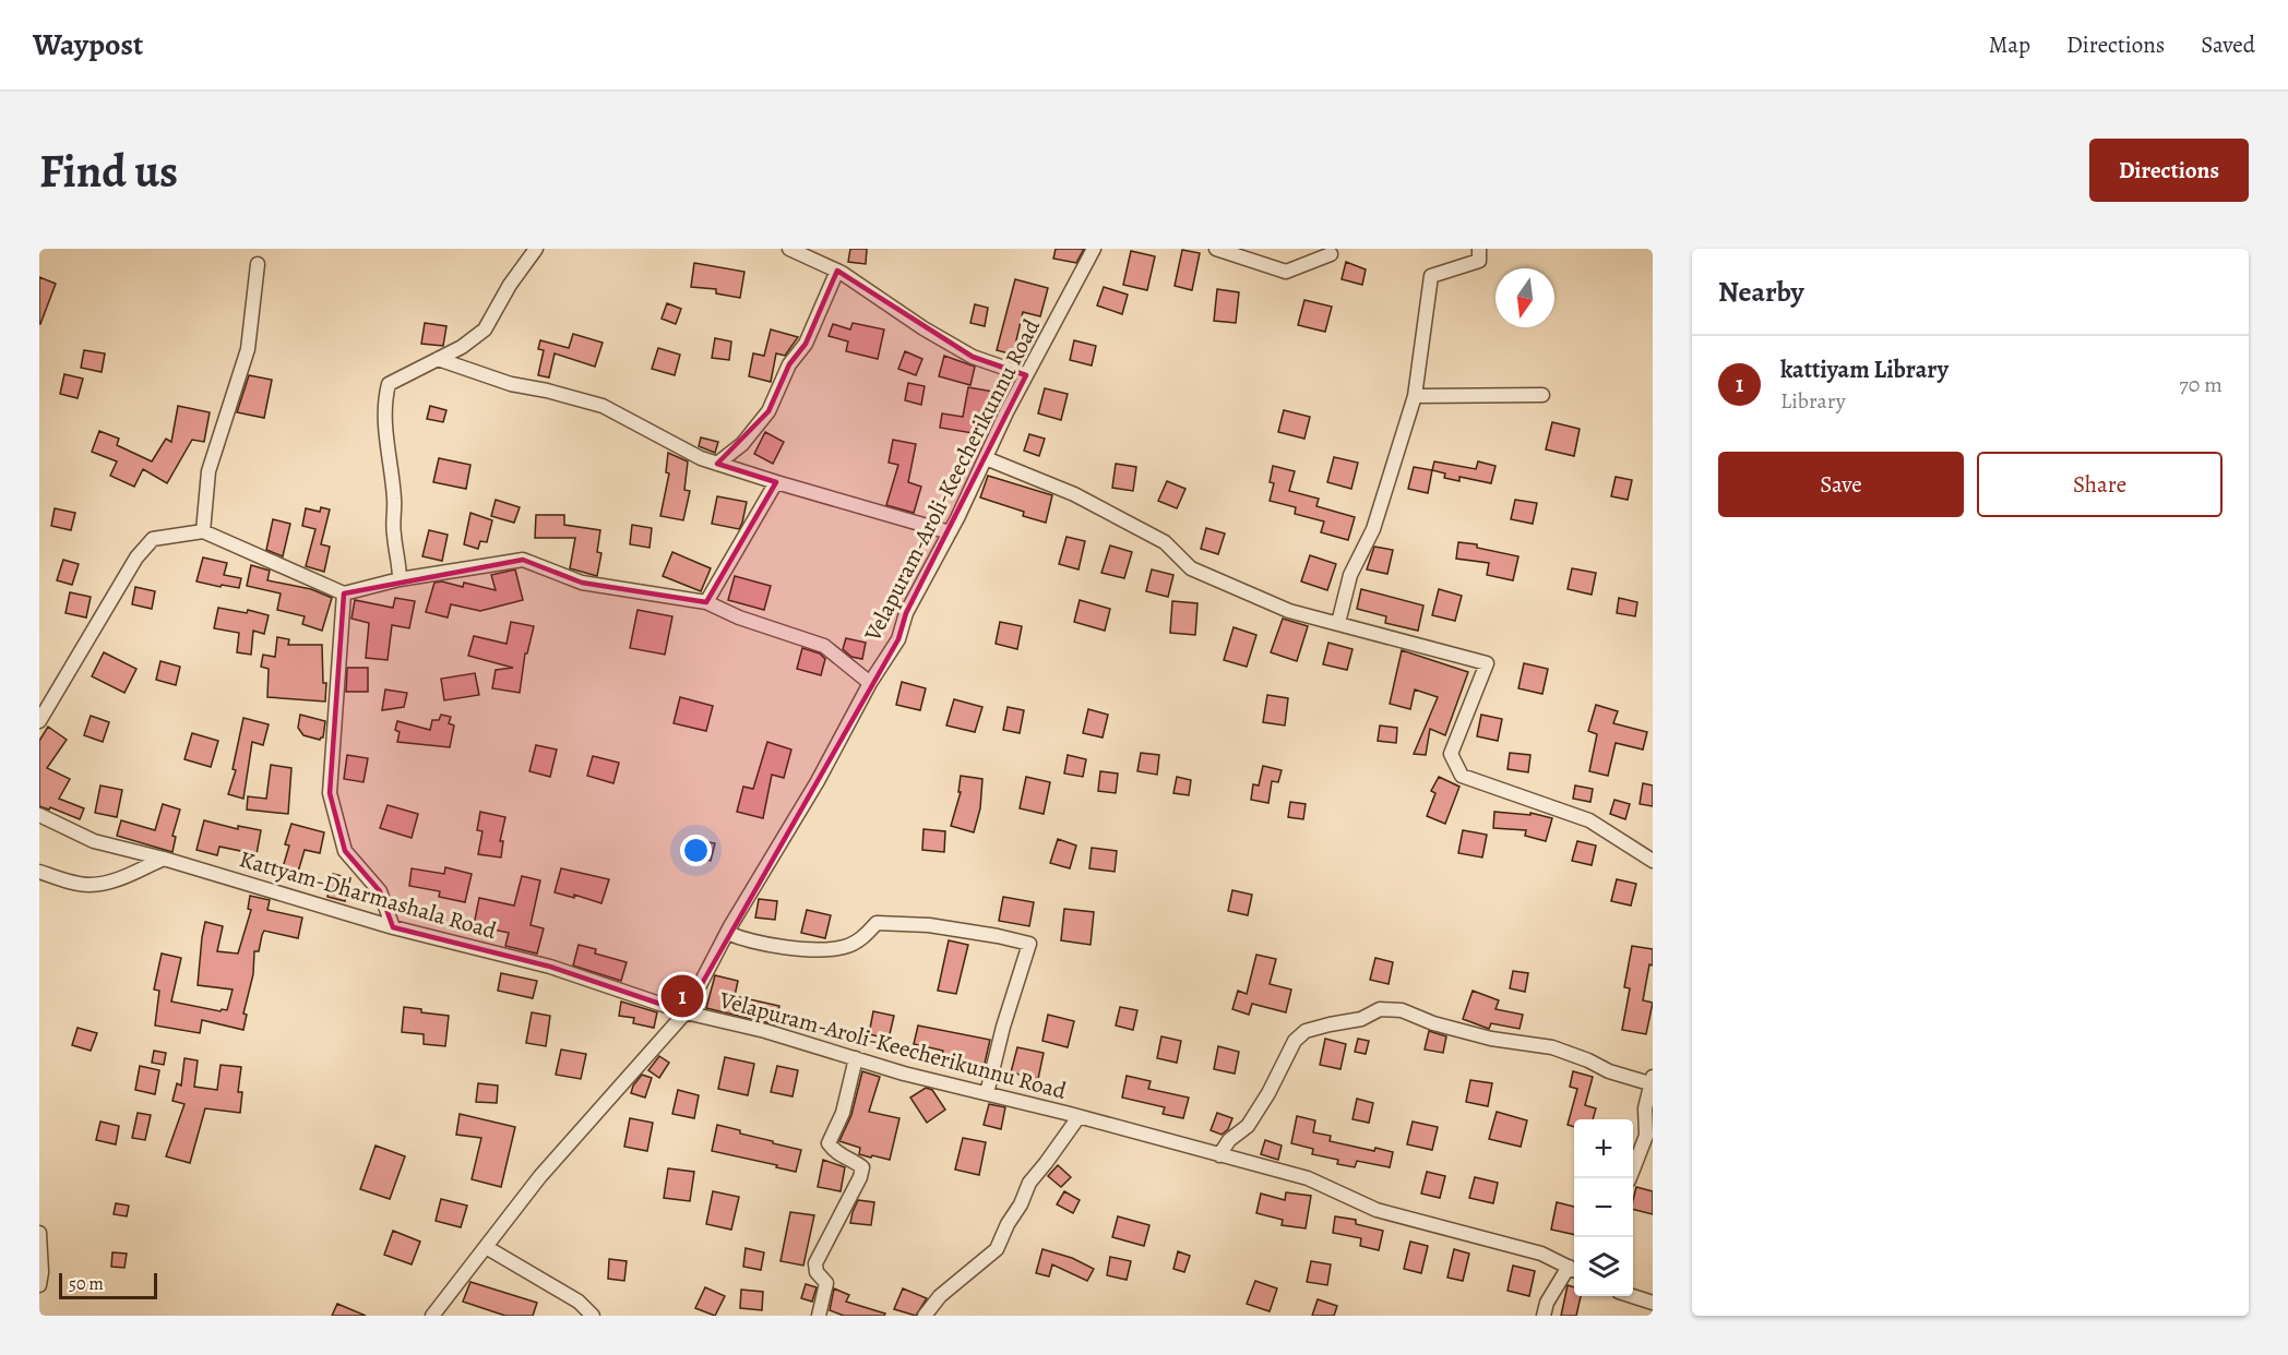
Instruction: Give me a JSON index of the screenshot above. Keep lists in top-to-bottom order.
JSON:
{
  "streets": {
    "street": ["Velapuram-Aroli-Keecherikunnu Road", "Kattyam-Dharmashala Road"]
  },
  "crossings": [
    ["Velapuram-Aroli-Keecherikunnu Road", "Kattyam-Dharmashala Road"]
  ],
  "scale_bar": "50 m",
  "north": "bottom",
  "page": {
    "header": "Waypost",
    "nav": ["Map", "Directions", "Saved"],
    "buttons": [
      "Directions",
      ["Save", "Share"]
    ],
    "title": "Find us",
    "heading": "Nearby",
    "list": [
      {
        "mark": "1",
        "name": "kattiyam Library",
        "note": "Library",
        "value": "70 m"
      }
    ],
    "pins": "1",
    "map_buttons": ["+", "−"],
    "scale": "50 m"
  }
}
